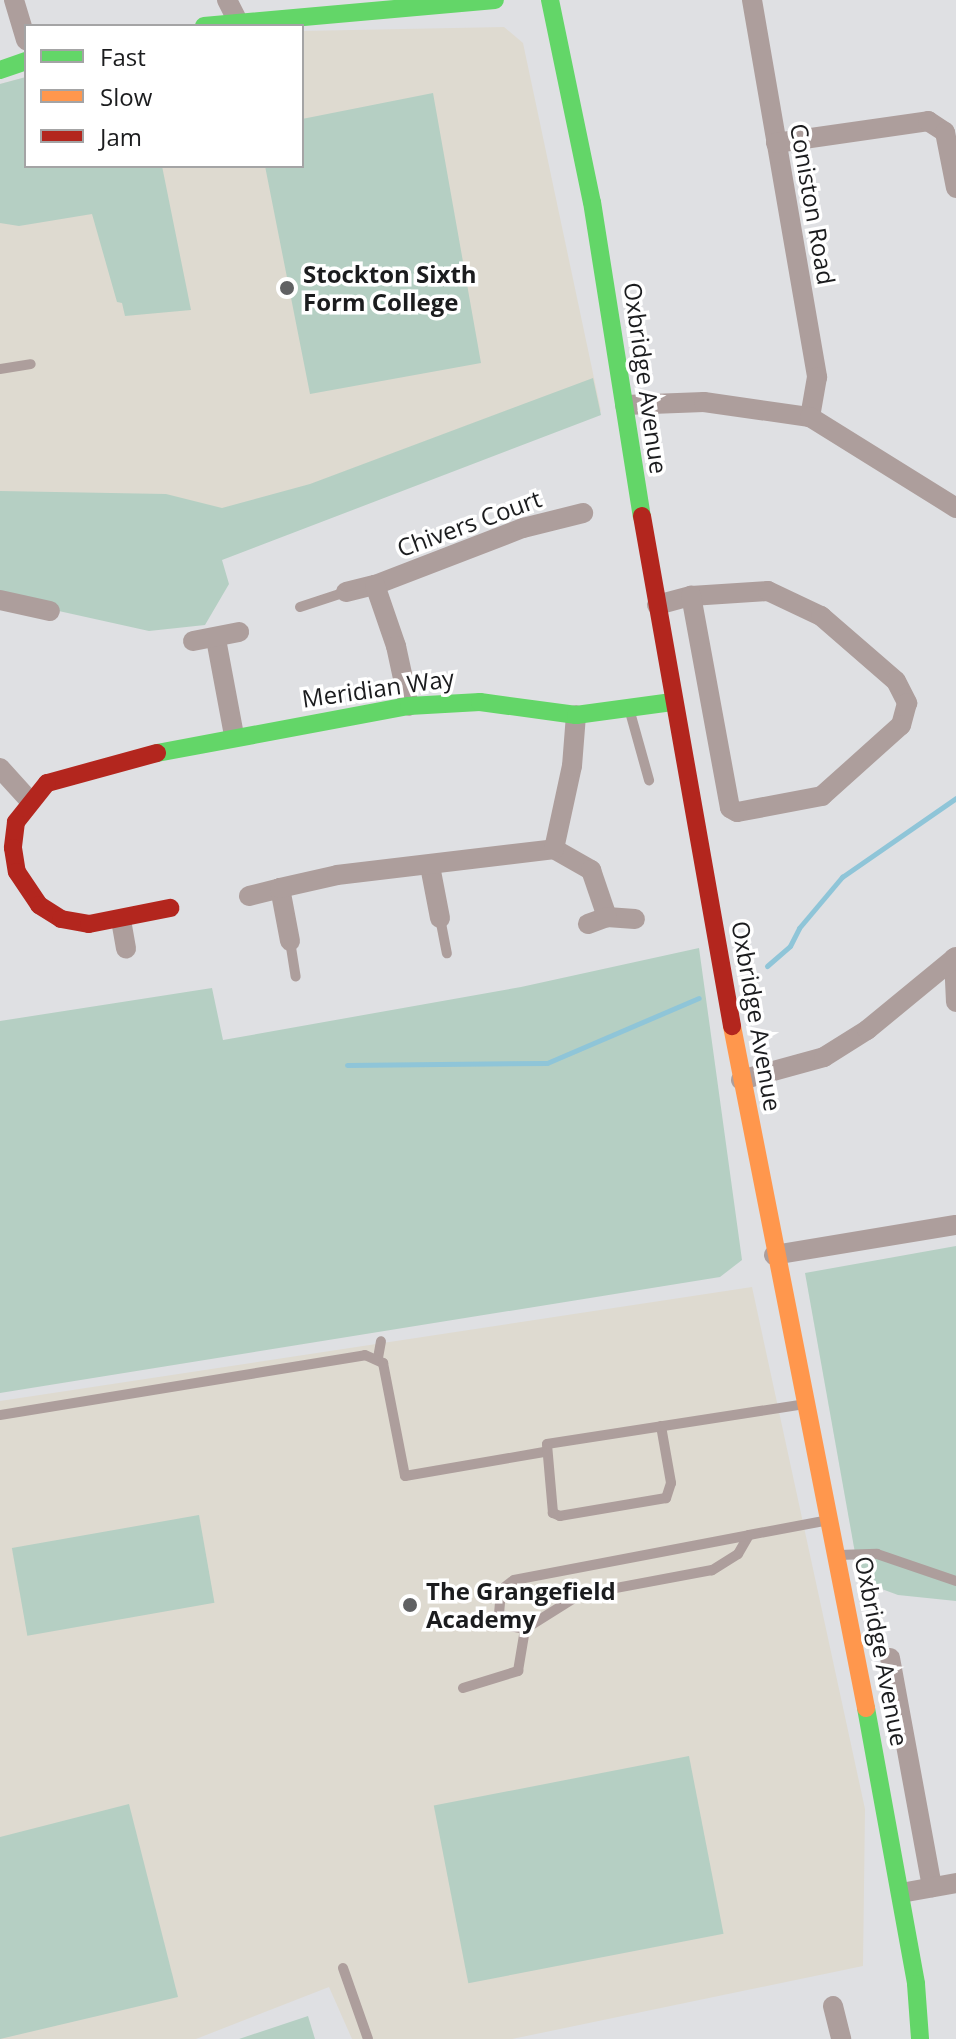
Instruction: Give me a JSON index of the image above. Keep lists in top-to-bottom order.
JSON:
{
  "streets": {
    "main road": ["Oxbridge Avenue", "Meridian Way"],
    "street": ["Coniston Road", "Chivers Court"]
  },
  "crossings": [
    ["Oxbridge Avenue", "Meridian Way"]
  ],
  "places": ["Stockton Sixth Form College", "The Grangefield Academy"],
  "legend": ["Fast", "Slow", "Jam"]
}
